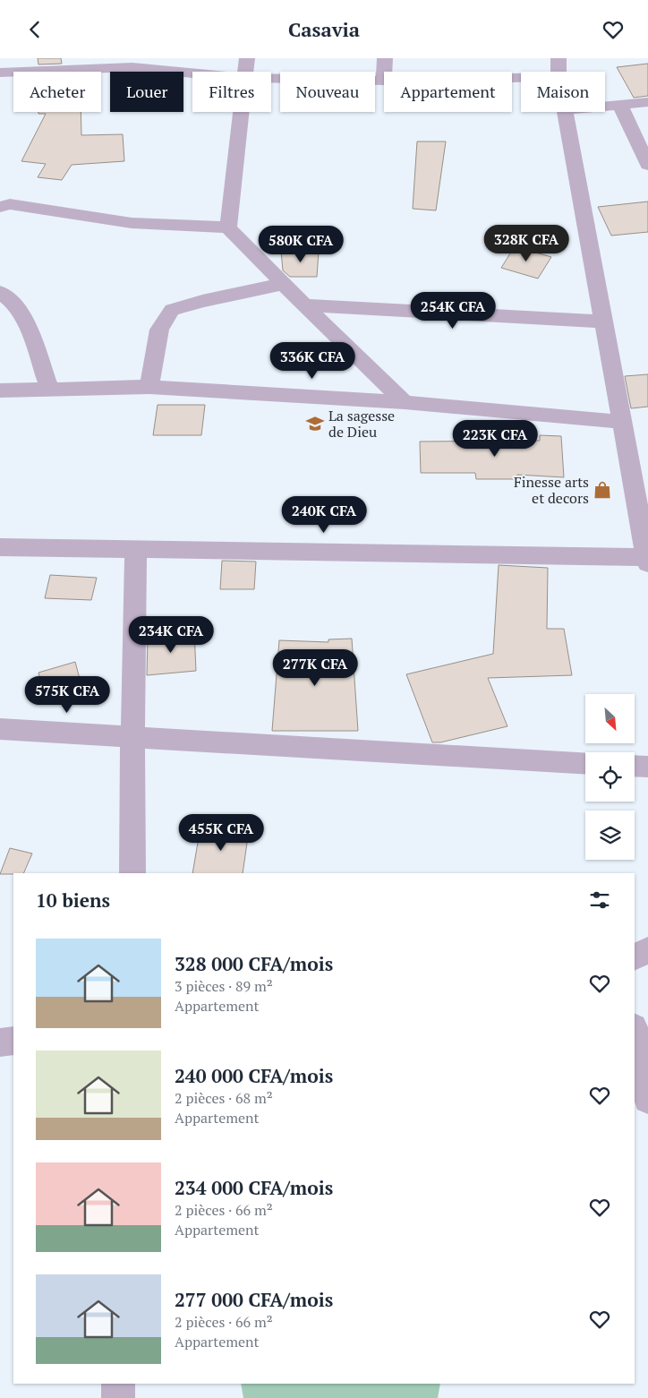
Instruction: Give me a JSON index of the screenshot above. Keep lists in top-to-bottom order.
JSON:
{
  "places": {
    "school or university": ["La sagesse de Dieu"],
    "shop": ["Finesse arts et decors"]
  },
  "north": "bottom right",
  "page": {
    "header": "Casavia",
    "chip": [
      "Acheter",
      "Louer",
      "Filtres",
      "Nouveau",
      "Appartement",
      "Maison"
    ],
    "price": [
      "328K CFA",
      "580K CFA",
      "254K CFA",
      "336K CFA",
      "223K CFA",
      "240K CFA",
      "234K CFA",
      "277K CFA",
      "575K CFA",
      "455K CFA"
    ],
    "heading": "10 biens",
    "list": [
      {
        "name": "328 000 CFA/mois",
        "note": "3 pièces · 89 m² · Appartement"
      },
      {
        "name": "240 000 CFA/mois",
        "note": "2 pièces · 68 m² · Appartement"
      },
      {
        "name": "234 000 CFA/mois",
        "note": "2 pièces · 66 m² · Appartement"
      },
      {
        "name": "277 000 CFA/mois",
        "note": "2 pièces · 66 m² · Appartement"
      }
    ]
  }
}
